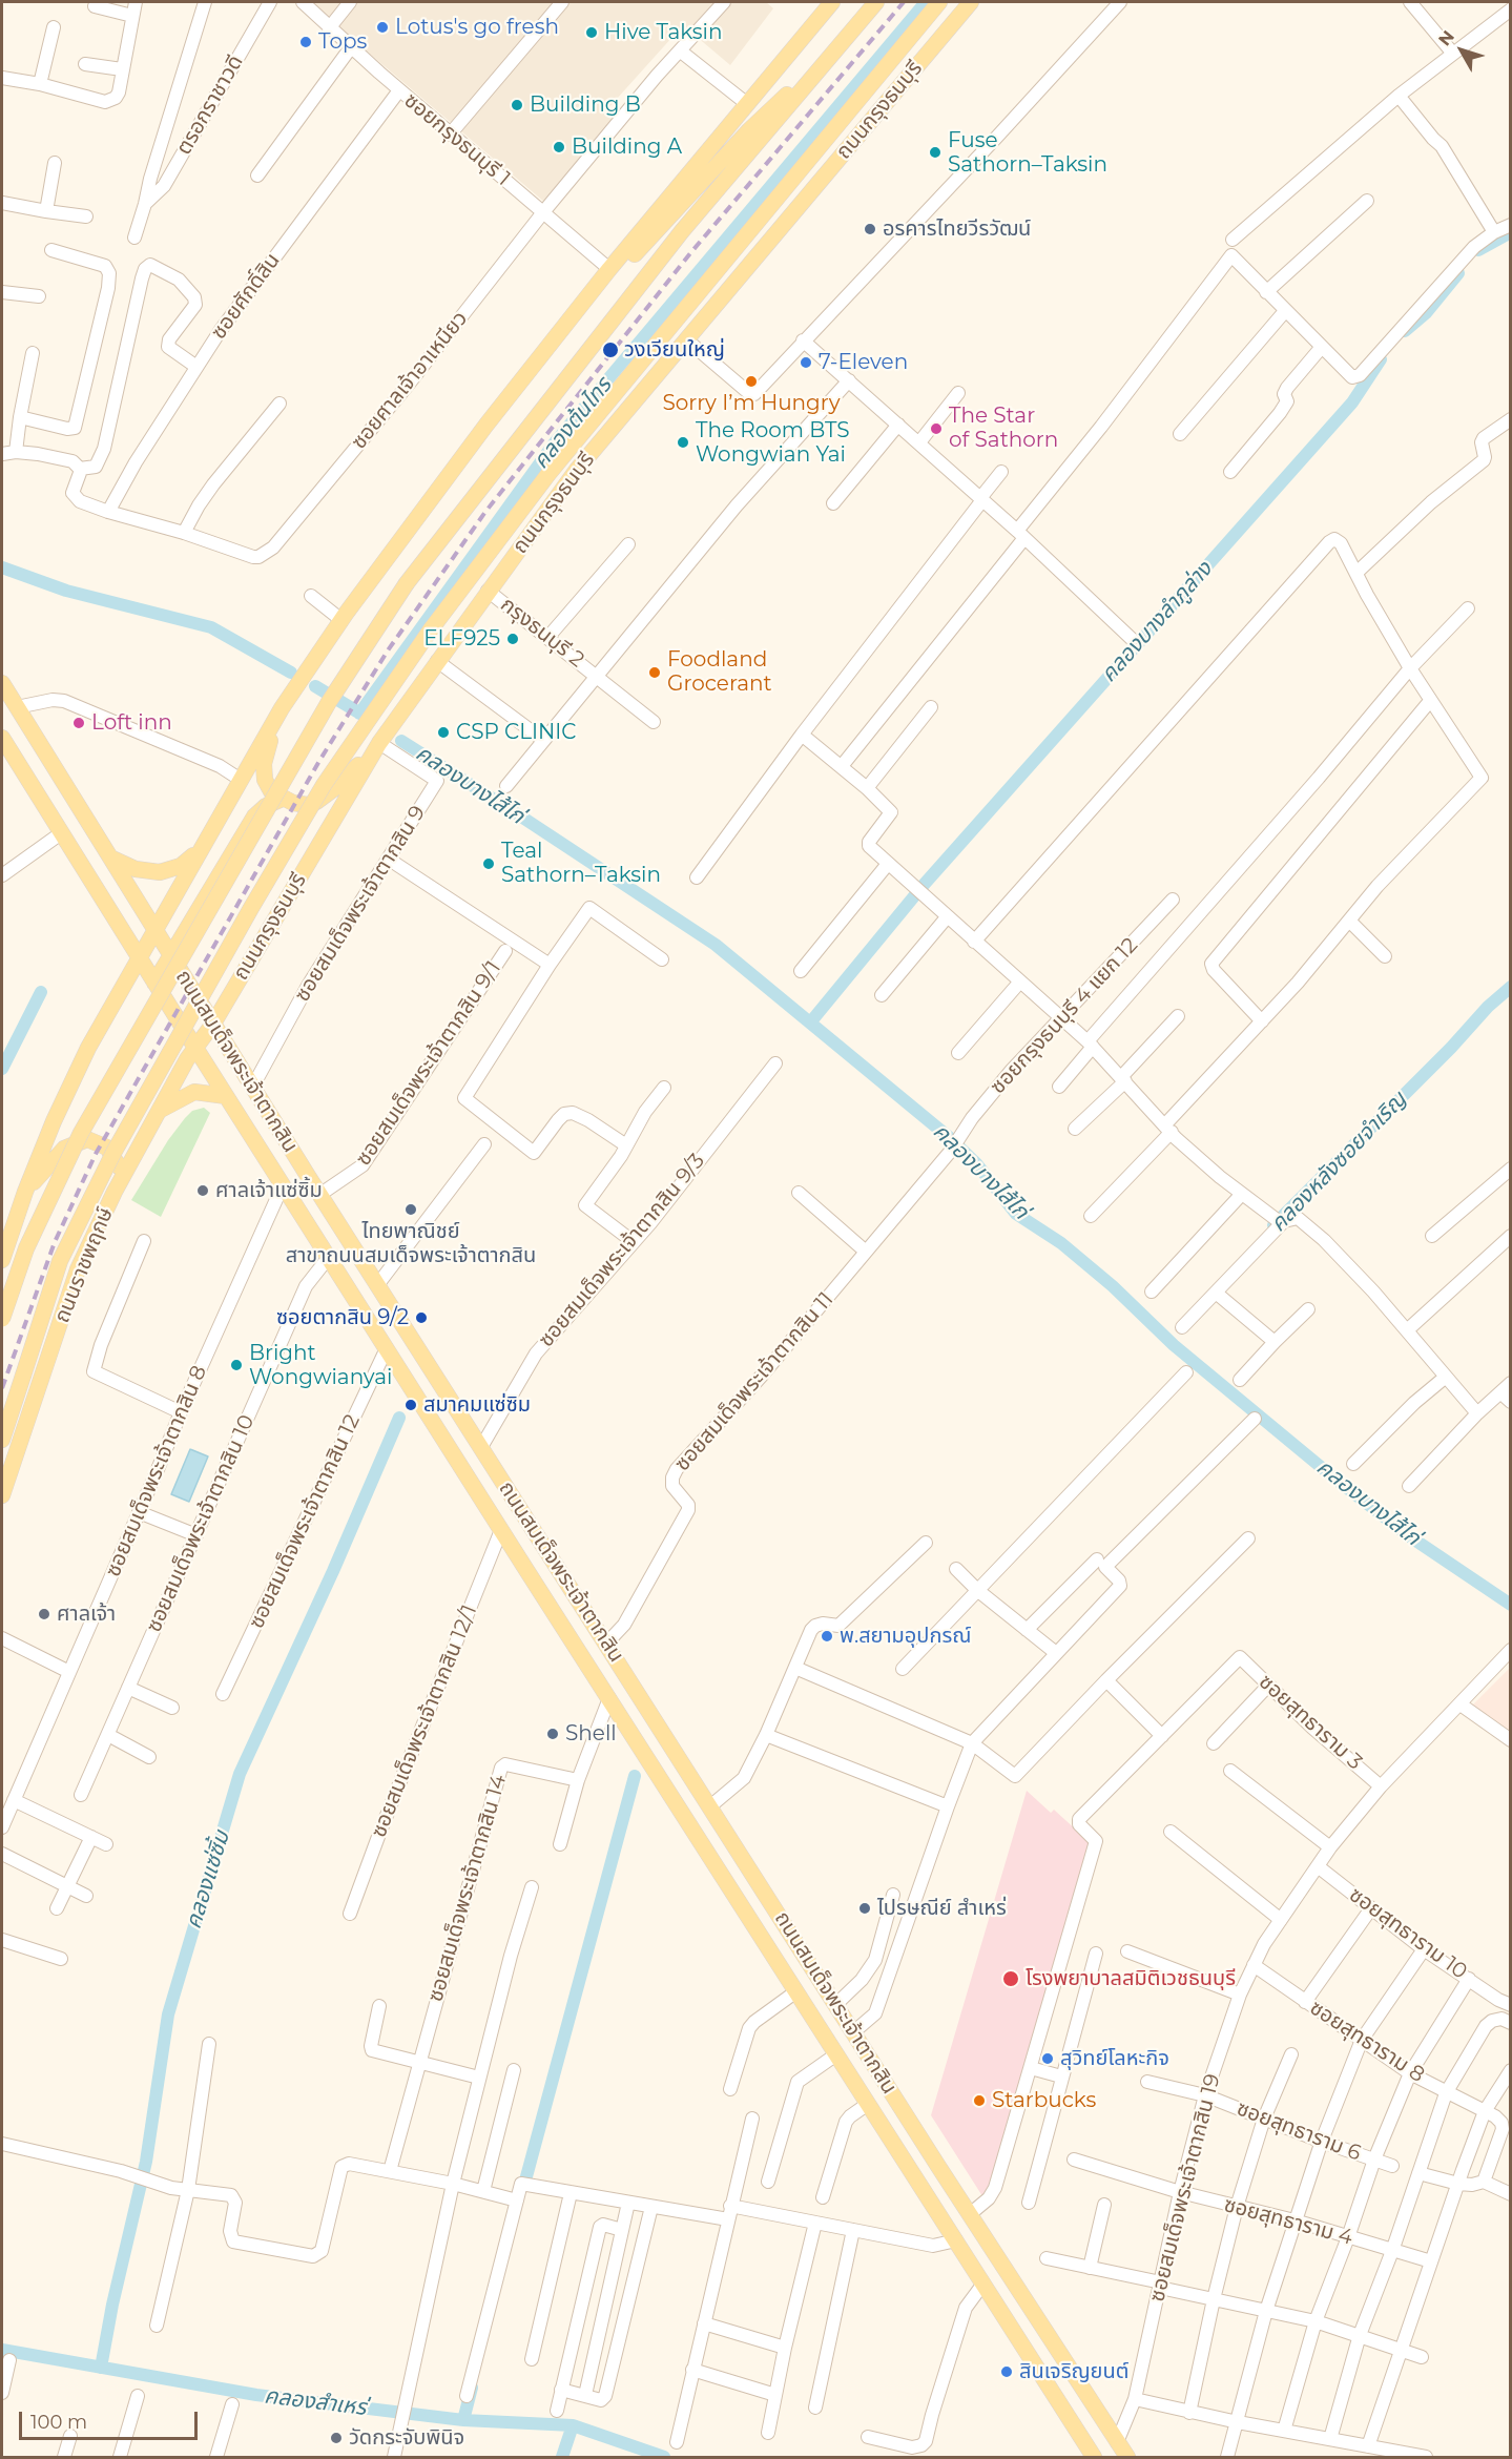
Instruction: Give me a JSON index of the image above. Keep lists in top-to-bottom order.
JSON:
{
  "streets": {
    "main road": ["ถนนกรุงธนบุรี", "ถนนสมเด็จพระเจ้าตากสิน", "ถนนราชพฤกษ์"],
    "street": [
      "ตรอกราชาวดี",
      "ซอยกรุงธนบุรี 1",
      "ซอยศักดิ์สิน",
      "ซอยศาลเจ้าอาเหนียว",
      "กรุงธนบุรี 2",
      "ซอยสมเด็จพระเจ้าตากสิน 9",
      "ซอยกรุงธนบุรี 4 แยก 12",
      "ซอยสมเด็จพระเจ้าตากสิน 9/1",
      "ซอยสมเด็จพระเจ้าตากสิน 9/3",
      "ซอยสมเด็จพระเจ้าตากสิน 11",
      "ซอยสมเด็จพระเจ้าตากสิน 8",
      "ซอยสมเด็จพระเจ้าตากสิน 12",
      "ซอยสมเด็จพระเจ้าตากสิน 10",
      "ซอยสมเด็จพระเจ้าตากสิน 12/1",
      "ซอยสุทธาราม 3",
      "ซอยสมเด็จพระเจ้าตากสิน 14",
      "ซอยสุทธาราม 10",
      "ซอยสุทธาราม 8",
      "ซอยสุทธาราม 6",
      "ซอยสมเด็จพระเจ้าตากสิน 19",
      "ซอยสุทธาราม 4"
    ]
  },
  "crossings": [
    ["ถนนกรุงธนบุรี", "กรุงธนบุรี 2"],
    ["ถนนกรุงธนบุรี", "ซอยสมเด็จพระเจ้าตากสิน 9"],
    ["ถนนกรุงธนบุรี", "ถนนสมเด็จพระเจ้าตากสิน"],
    ["ถนนกรุงธนบุรี", "ถนนราชพฤกษ์"],
    ["ซอยกรุงธนบุรี 1", "ซอยศักดิ์สิน"],
    ["ซอยกรุงธนบุรี 1", "ซอยศาลเจ้าอาเหนียว"],
    ["ซอยสมเด็จพระเจ้าตากสิน 9", "ถนนสมเด็จพระเจ้าตากสิน"],
    ["ซอยกรุงธนบุรี 4 แยก 12", "ซอยสมเด็จพระเจ้าตากสิน 11"],
    ["ถนนสมเด็จพระเจ้าตากสิน", "ซอยสมเด็จพระเจ้าตากสิน 9/1"],
    ["ถนนสมเด็จพระเจ้าตากสิน", "ซอยสมเด็จพระเจ้าตากสิน 9/3"],
    ["ถนนสมเด็จพระเจ้าตากสิน", "ถนนราชพฤกษ์"],
    ["ถนนสมเด็จพระเจ้าตากสิน", "ซอยสมเด็จพระเจ้าตากสิน 11"],
    ["ถนนสมเด็จพระเจ้าตากสิน", "ซอยสมเด็จพระเจ้าตากสิน 8"],
    ["ถนนสมเด็จพระเจ้าตากสิน", "ซอยสมเด็จพระเจ้าตากสิน 12"],
    ["ถนนสมเด็จพระเจ้าตากสิน", "ซอยสมเด็จพระเจ้าตากสิน 10"],
    ["ถนนสมเด็จพระเจ้าตากสิน", "ซอยสมเด็จพระเจ้าตากสิน 12/1"],
    ["ถนนสมเด็จพระเจ้าตากสิน", "ซอยสมเด็จพระเจ้าตากสิน 19"],
    ["ซอยสุทธาราม 3", "ซอยสมเด็จพระเจ้าตากสิน 19"],
    ["ซอยสุทธาราม 10", "ซอยสมเด็จพระเจ้าตากสิน 19"],
    ["ซอยสุทธาราม 8", "ซอยสมเด็จพระเจ้าตากสิน 19"],
    ["ซอยสุทธาราม 6", "ซอยสมเด็จพระเจ้าตากสิน 19"],
    ["ซอยสมเด็จพระเจ้าตากสิน 19", "ซอยสุทธาราม 4"]
  ],
  "water": [
    "คลองต้นไทร",
    "คลองบางลำภูล่าง",
    "คลองบางไส้ไก่",
    "คลองหลังซอยจำเริญ",
    "คลองแซ่ซิ้ม",
    "คลองสำเหร่"
  ],
  "places": [
    "Lotus's go fresh",
    "Hive Taksin",
    "Tops",
    "Building B",
    "Building A",
    "Fuse Sathorn–Taksin",
    "อรคารไทยวีรวัฒน์",
    "วงเวียนใหญ่",
    "7-Eleven",
    "Sorry I’m Hungry",
    "The Star of Sathorn",
    "The Room BTS Wongwian Yai",
    "ELF925",
    "Foodland Grocerant",
    "Loft inn",
    "CSP CLINIC",
    "Teal Sathorn–Taksin",
    "ศาลเจ้าแซ่ซิ้ม",
    "ไทยพาณิชย์ สาขาถนนสมเด็จพระเจ้าตากสิน",
    "ซอยตากสิน 9/2",
    "Bright Wongwianyai",
    "สมาคมแซ่ซิม",
    "ศาลเจ้า",
    "พ.สยามอุปกรณ์",
    "Shell",
    "ไปรษณีย์ สำเหร่",
    "โรงพยาบาลสมิติเวชธนบุรี",
    "สุวิทย์โลหะกิจ",
    "Starbucks",
    "สินเจริญยนต์",
    "วัดกระจับพินิจ"
  ],
  "scale_bar": "100 m",
  "north": "top left"
}
